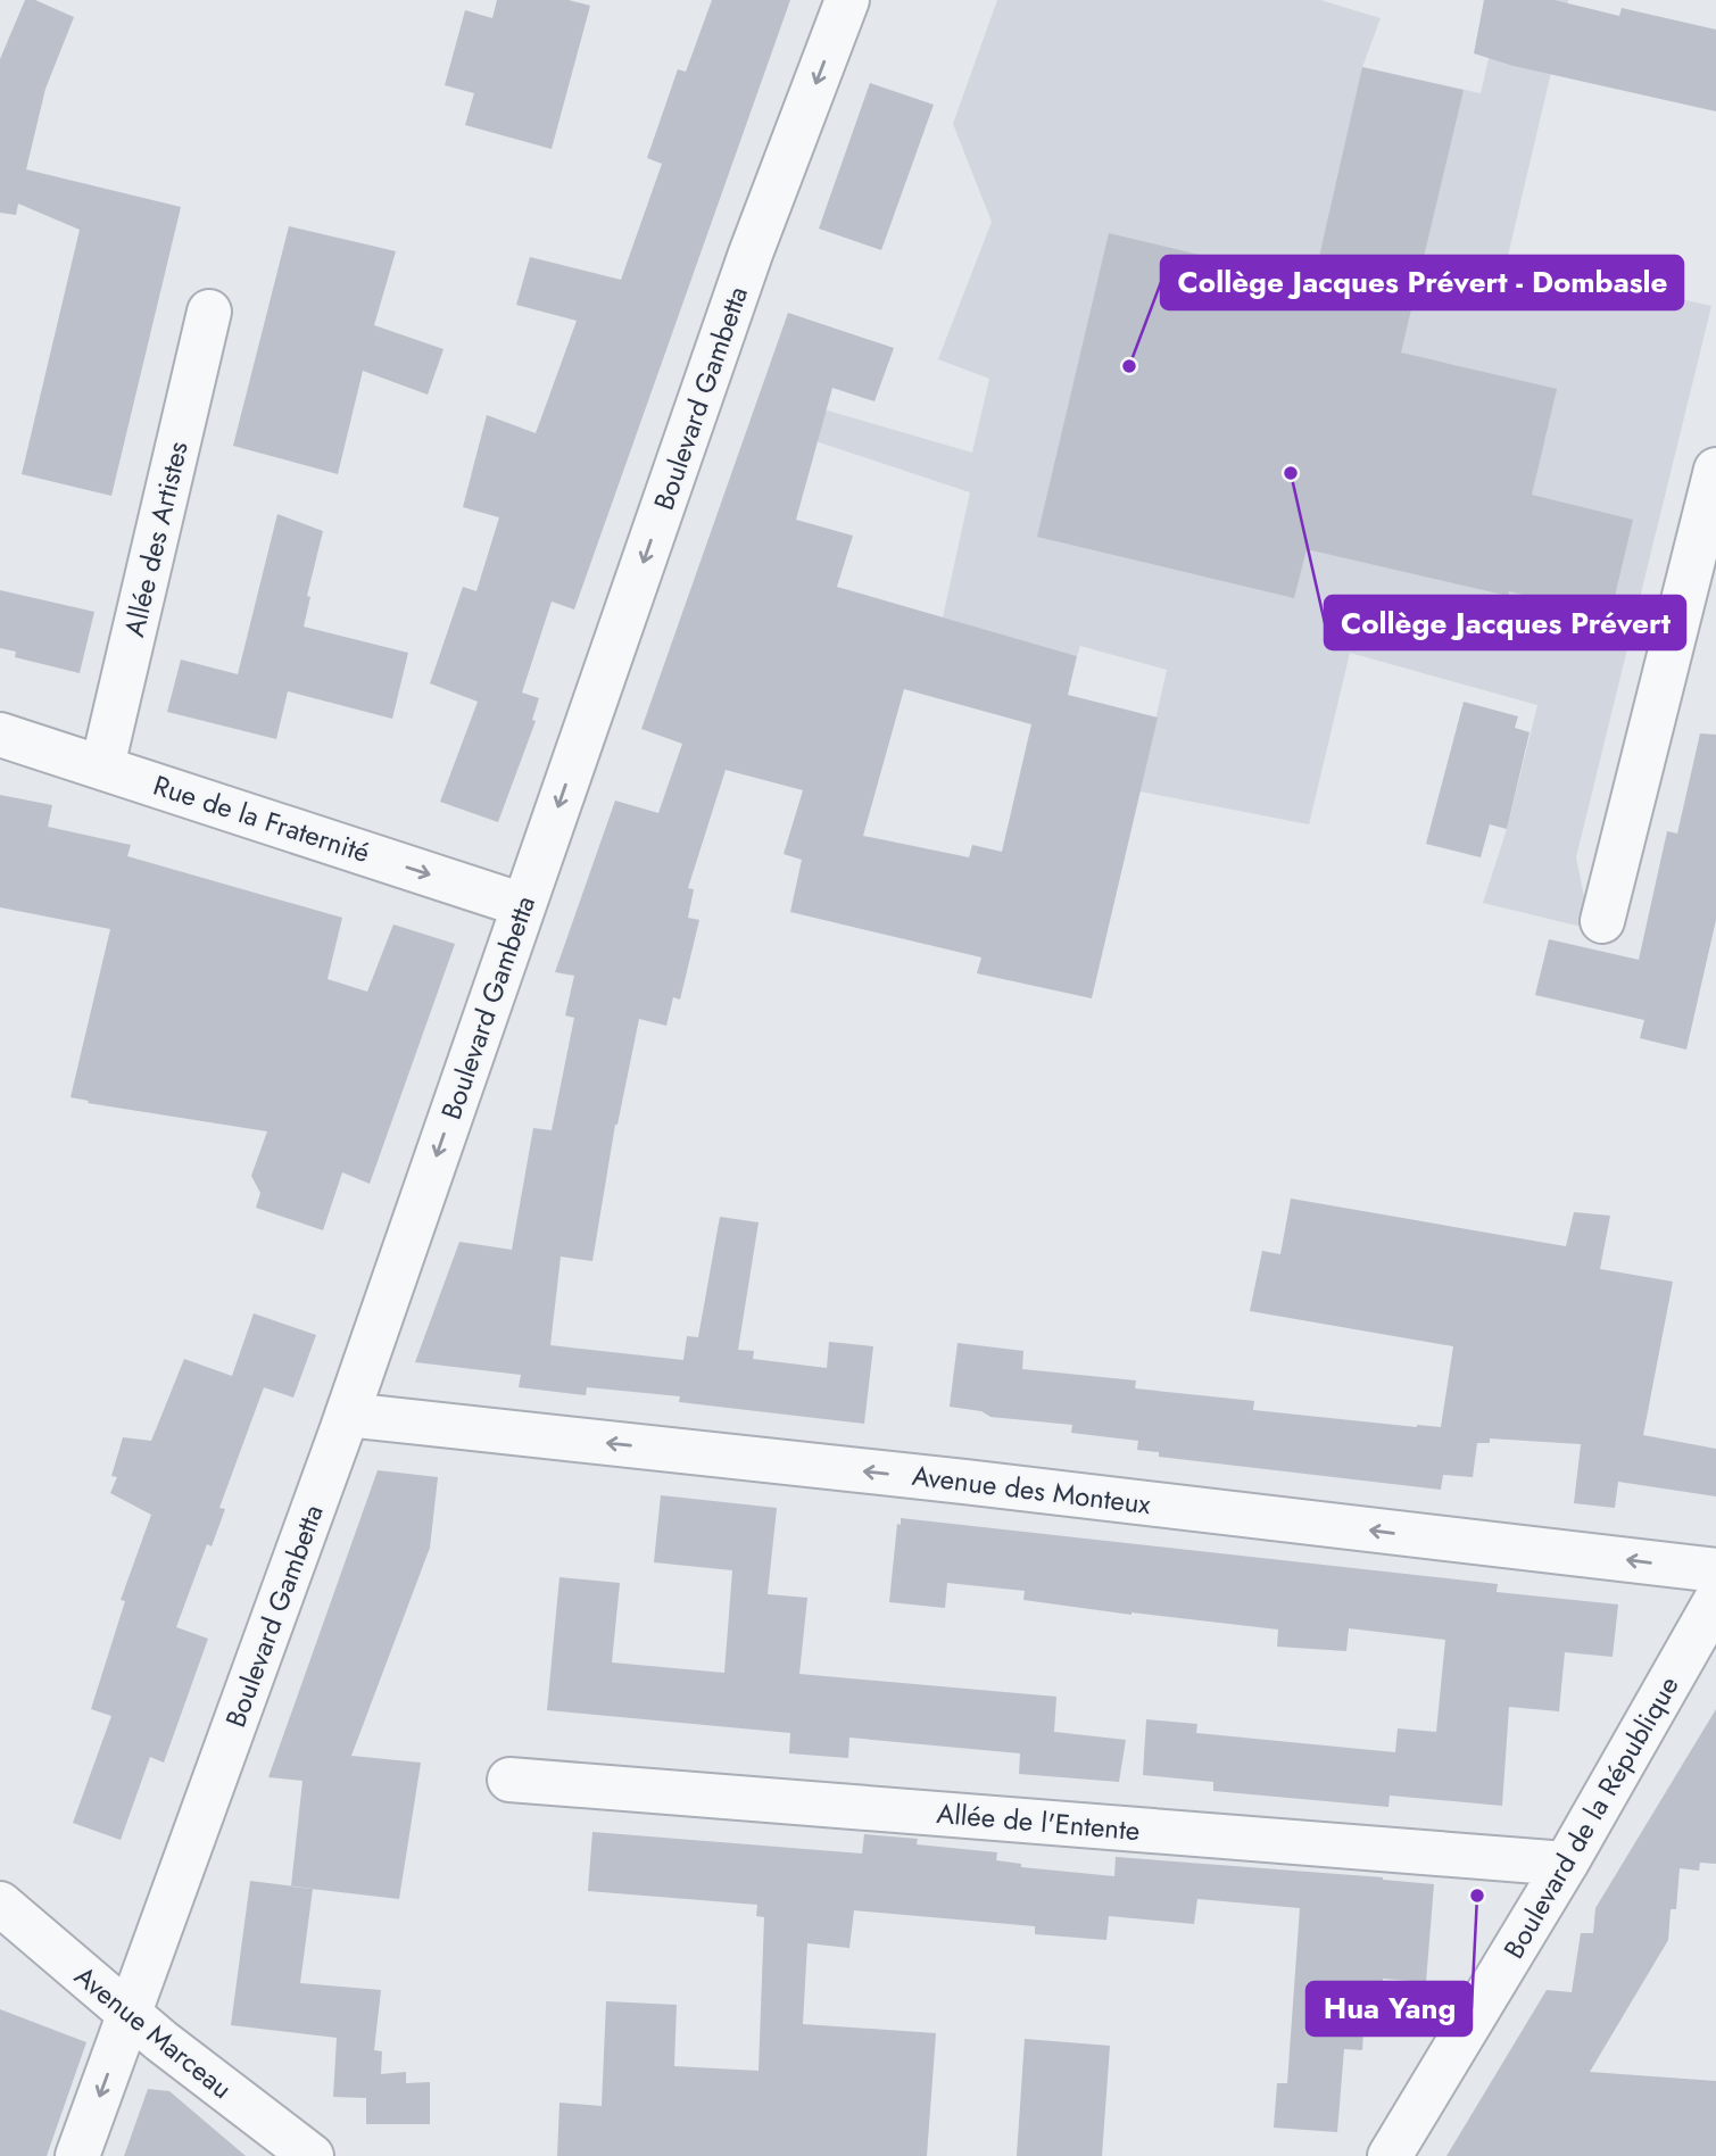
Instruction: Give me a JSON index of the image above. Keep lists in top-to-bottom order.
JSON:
{
  "streets": {
    "street": [
      "Boulevard Gambetta",
      "Allée des Artistes",
      "Rue de la Fraternité",
      "Avenue des Monteux",
      "Boulevard de la République",
      "Allée de l'Entente",
      "Avenue Marceau"
    ]
  },
  "crossings": [
    ["Boulevard Gambetta", "Rue de la Fraternité"],
    ["Boulevard Gambetta", "Avenue des Monteux"],
    ["Boulevard Gambetta", "Avenue Marceau"],
    ["Allée des Artistes", "Rue de la Fraternité"],
    ["Boulevard de la République", "Allée de l'Entente"]
  ],
  "one_way": ["Boulevard Gambetta", "Rue de la Fraternité", "Avenue des Monteux"],
  "places": ["Collège Jacques Prévert - Dombasle", "Collège Jacques Prévert", "Hua Yang"]
}
